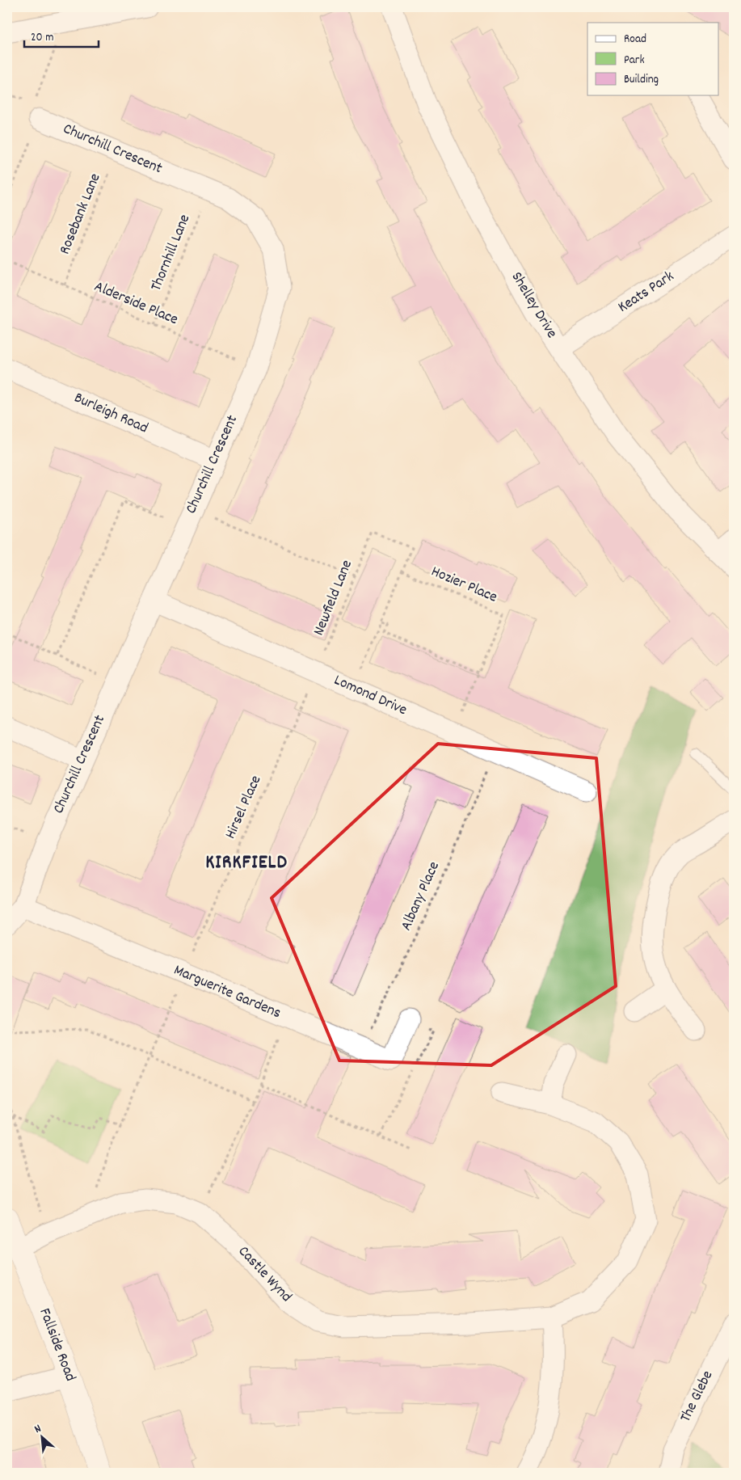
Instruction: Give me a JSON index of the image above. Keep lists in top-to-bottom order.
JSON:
{
  "streets": {
    "street": [
      "Churchill Crescent",
      "Keats Park",
      "Shelley Drive",
      "Burleigh Road",
      "Lomond Drive",
      "Marguerite Gardens",
      "Castle Wynd",
      "Fallside Road",
      "The Glebe"
    ],
    "path": [
      "Rosebank Lane",
      "Thornhill Lane",
      "Alderside Place",
      "Hozier Place",
      "Newfield Lane",
      "Hirsel Place",
      "Albany Place"
    ]
  },
  "crossings": [
    ["Churchill Crescent", "Rosebank Lane"],
    ["Churchill Crescent", "Thornhill Lane"],
    ["Churchill Crescent", "Alderside Place"],
    ["Churchill Crescent", "Burleigh Road"],
    ["Churchill Crescent", "Lomond Drive"],
    ["Churchill Crescent", "Marguerite Gardens"],
    ["Rosebank Lane", "Alderside Place"],
    ["Thornhill Lane", "Alderside Place"],
    ["Keats Park", "Shelley Drive"],
    ["Hozier Place", "Newfield Lane"],
    ["Hozier Place", "Lomond Drive"],
    ["Newfield Lane", "Lomond Drive"],
    ["Newfield Lane", "Hirsel Place"],
    ["Lomond Drive", "Hirsel Place"],
    ["Lomond Drive", "Albany Place"],
    ["Hirsel Place", "Marguerite Gardens"],
    ["Hirsel Place", "Castle Wynd"],
    ["Albany Place", "Marguerite Gardens"],
    ["Castle Wynd", "Fallside Road"]
  ],
  "districts": ["KIRKFIELD"],
  "legend": ["Road", "Park", "Building"],
  "scale_bar": "20 m",
  "north": "top left"
}
